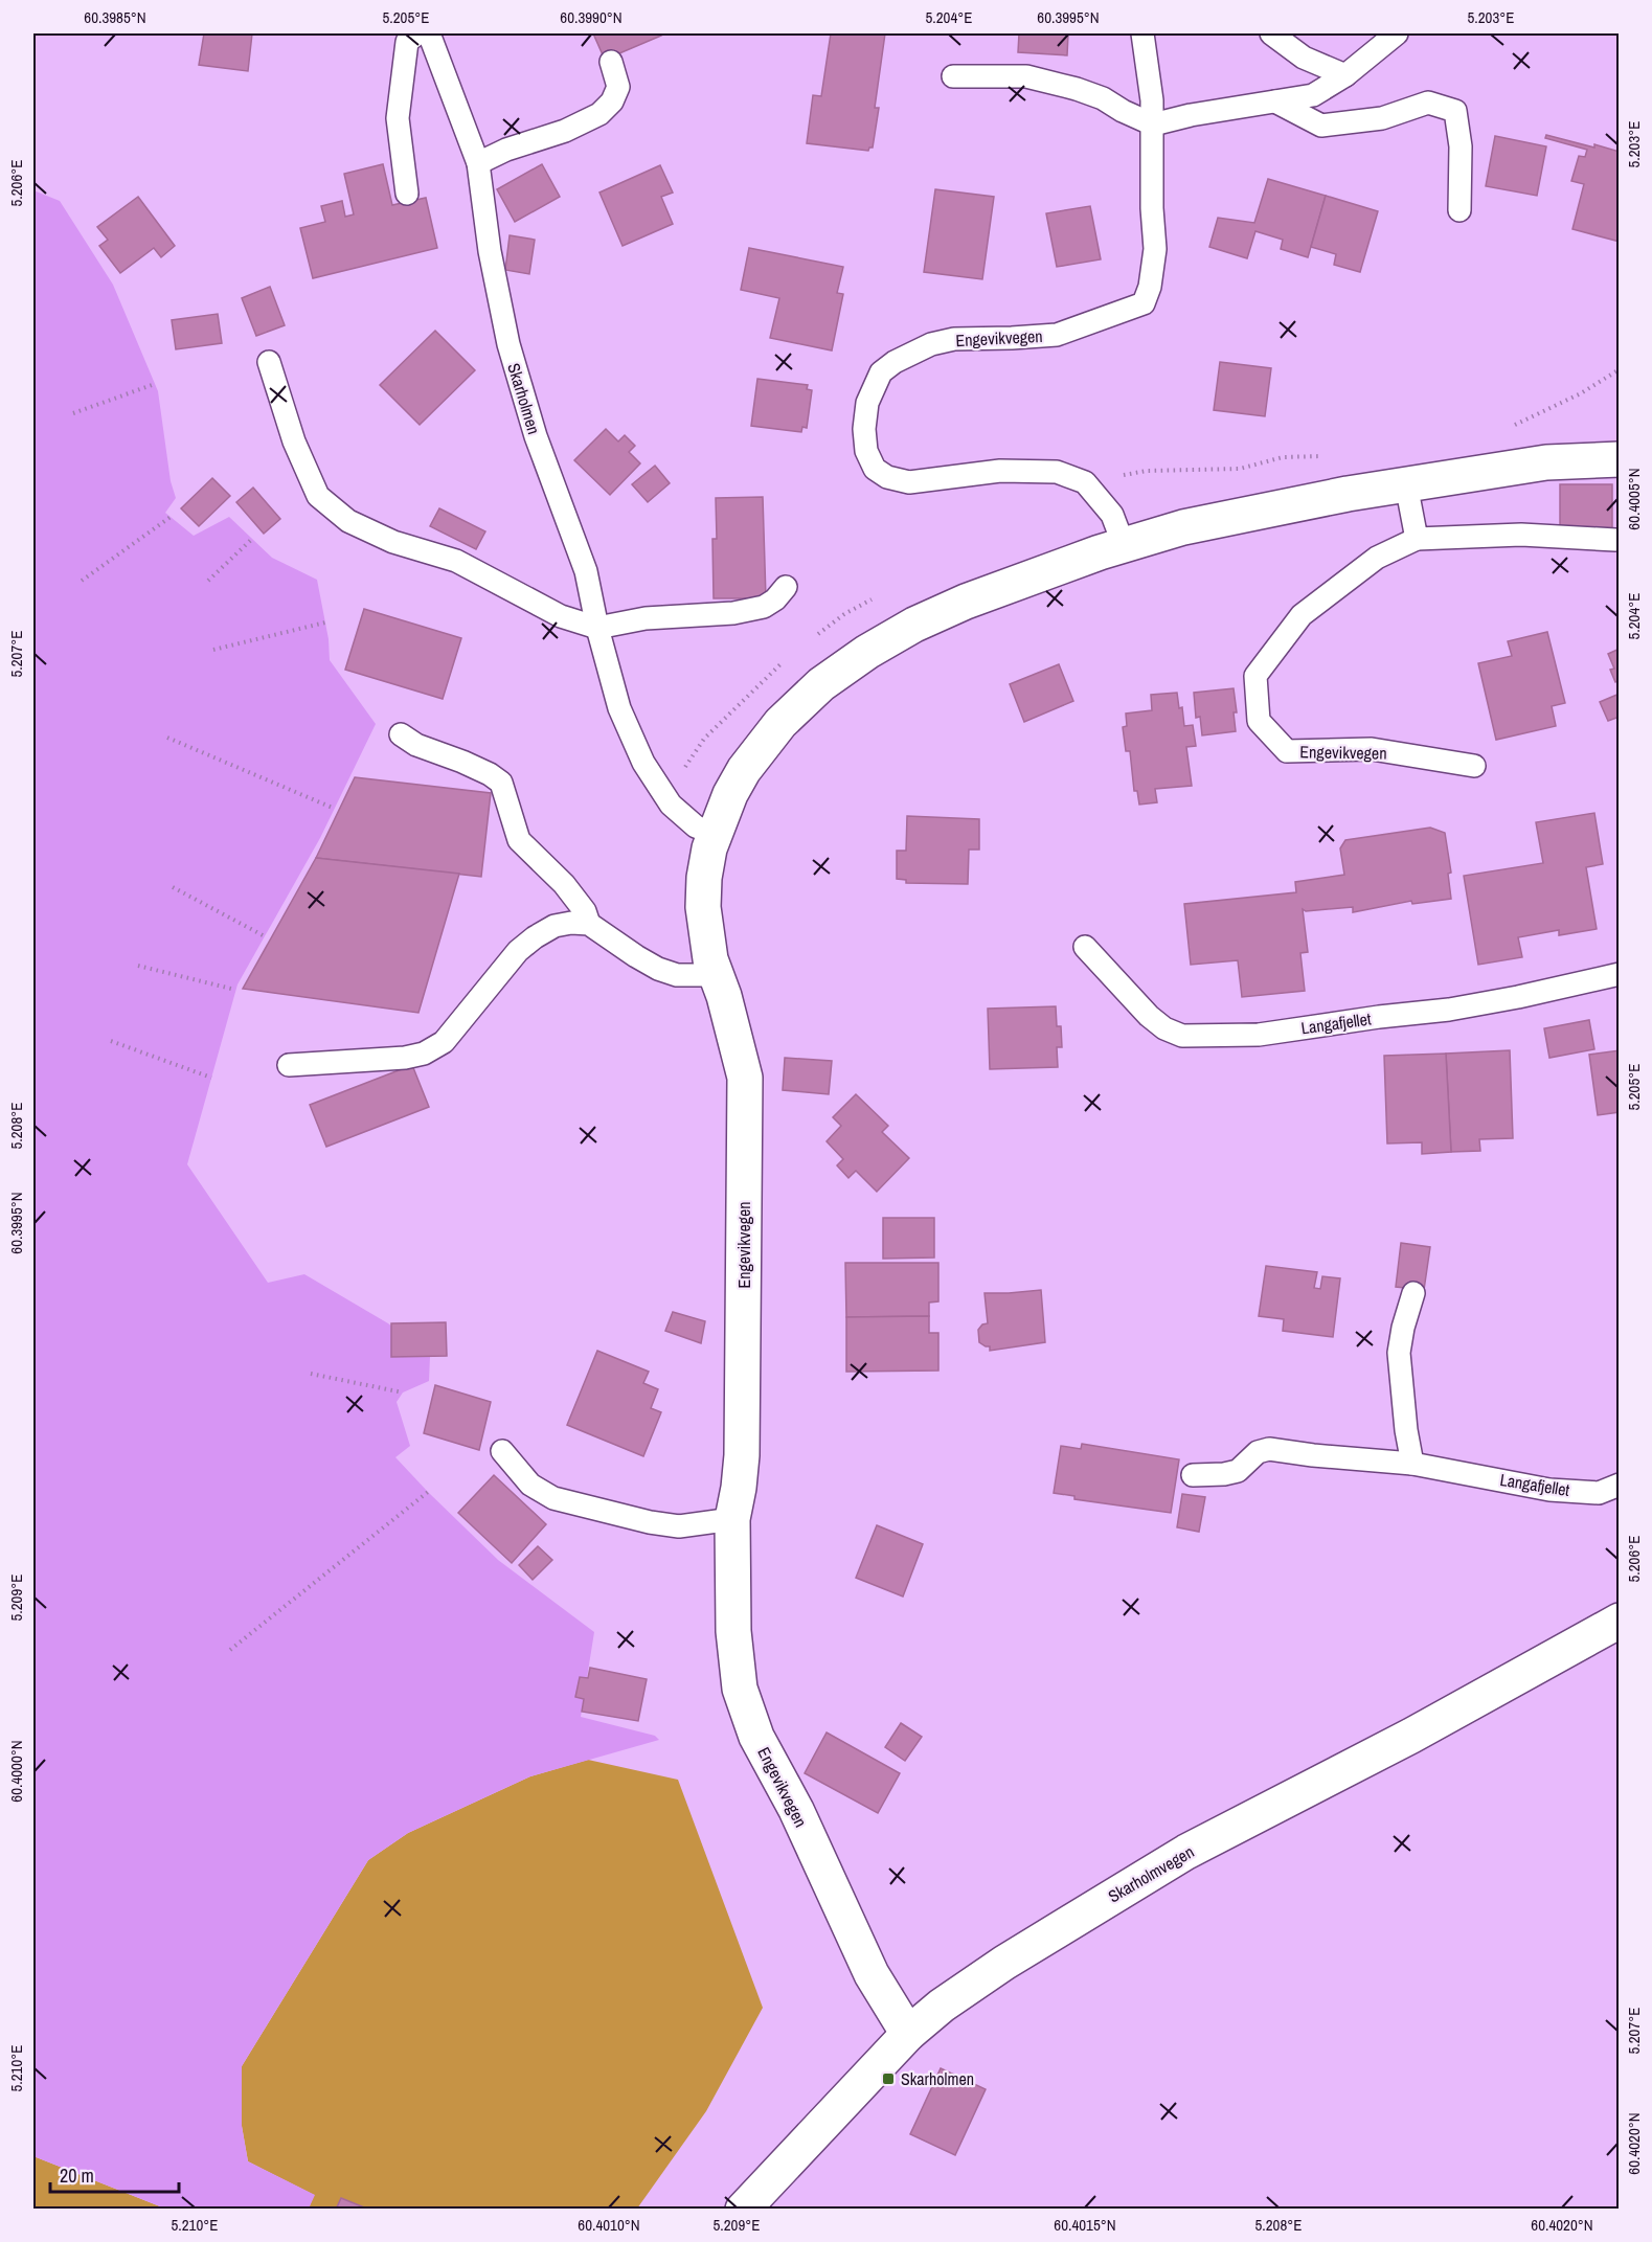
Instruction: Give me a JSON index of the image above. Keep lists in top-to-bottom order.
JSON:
{
  "streets": {
    "street": ["Engevikvegen", "Skarholmvegen"],
    "lane": ["Skarholmen", "Langafjellet"]
  },
  "crossings": [
    ["Engevikvegen", "Skarholmen"],
    ["Engevikvegen", "Skarholmvegen"]
  ],
  "places": {
    "transit": ["Skarholmen"]
  },
  "scale_bar": "20 m",
  "coordinates": [
    "60.3985°N",
    "5.205°E",
    "60.3990°N",
    "5.204°E",
    "60.3995°N",
    "5.203°E",
    "5.206°E",
    "60.4005°N",
    "5.207°E",
    "5.208°E",
    "5.209°E",
    "60.4000°N",
    "5.210°E",
    "60.4020°N",
    "60.4010°N",
    "60.4015°N"
  ]
}
